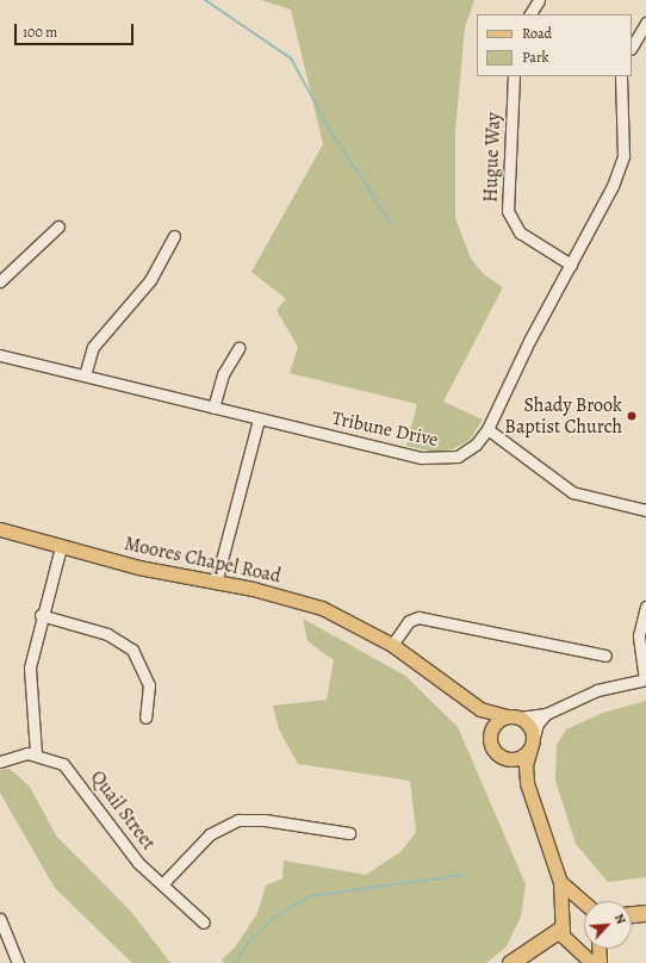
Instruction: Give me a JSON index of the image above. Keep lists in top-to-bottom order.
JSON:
{
  "streets": {
    "main road": ["Moores Chapel Road"],
    "street": ["Hugue Way", "Tribune Drive", "Quail Street"]
  },
  "crossings": [
    ["Hugue Way", "Tribune Drive"]
  ],
  "places": ["Shady Brook Baptist Church"],
  "legend": ["Road", "Park"],
  "scale_bar": "100 m",
  "north": "top right"
}
